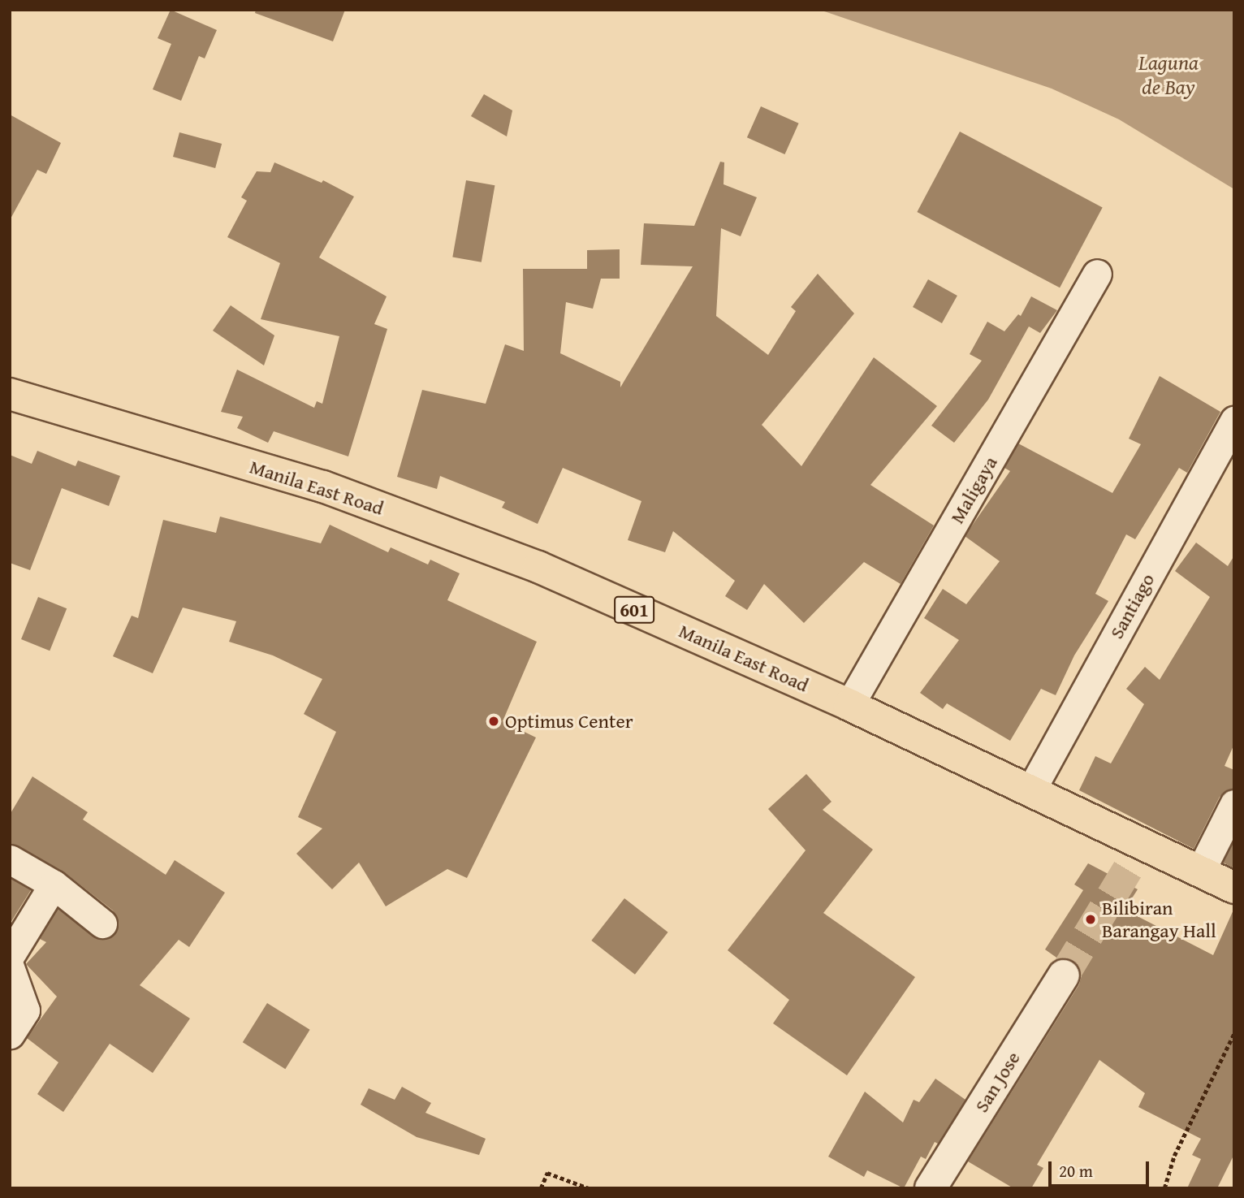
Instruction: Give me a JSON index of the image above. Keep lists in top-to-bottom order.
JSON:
{
  "streets": {
    "main road": ["Manila East Road", "601"],
    "street": ["Maligaya", "Santiago", "San Jose"]
  },
  "crossings": [
    ["Manila East Road", "Maligaya"],
    ["Manila East Road", "Santiago"]
  ],
  "water": ["Laguna de Bay"],
  "places": ["Optimus Center", "Bilibiran Barangay Hall"],
  "scale_bar": "20 m"
}
